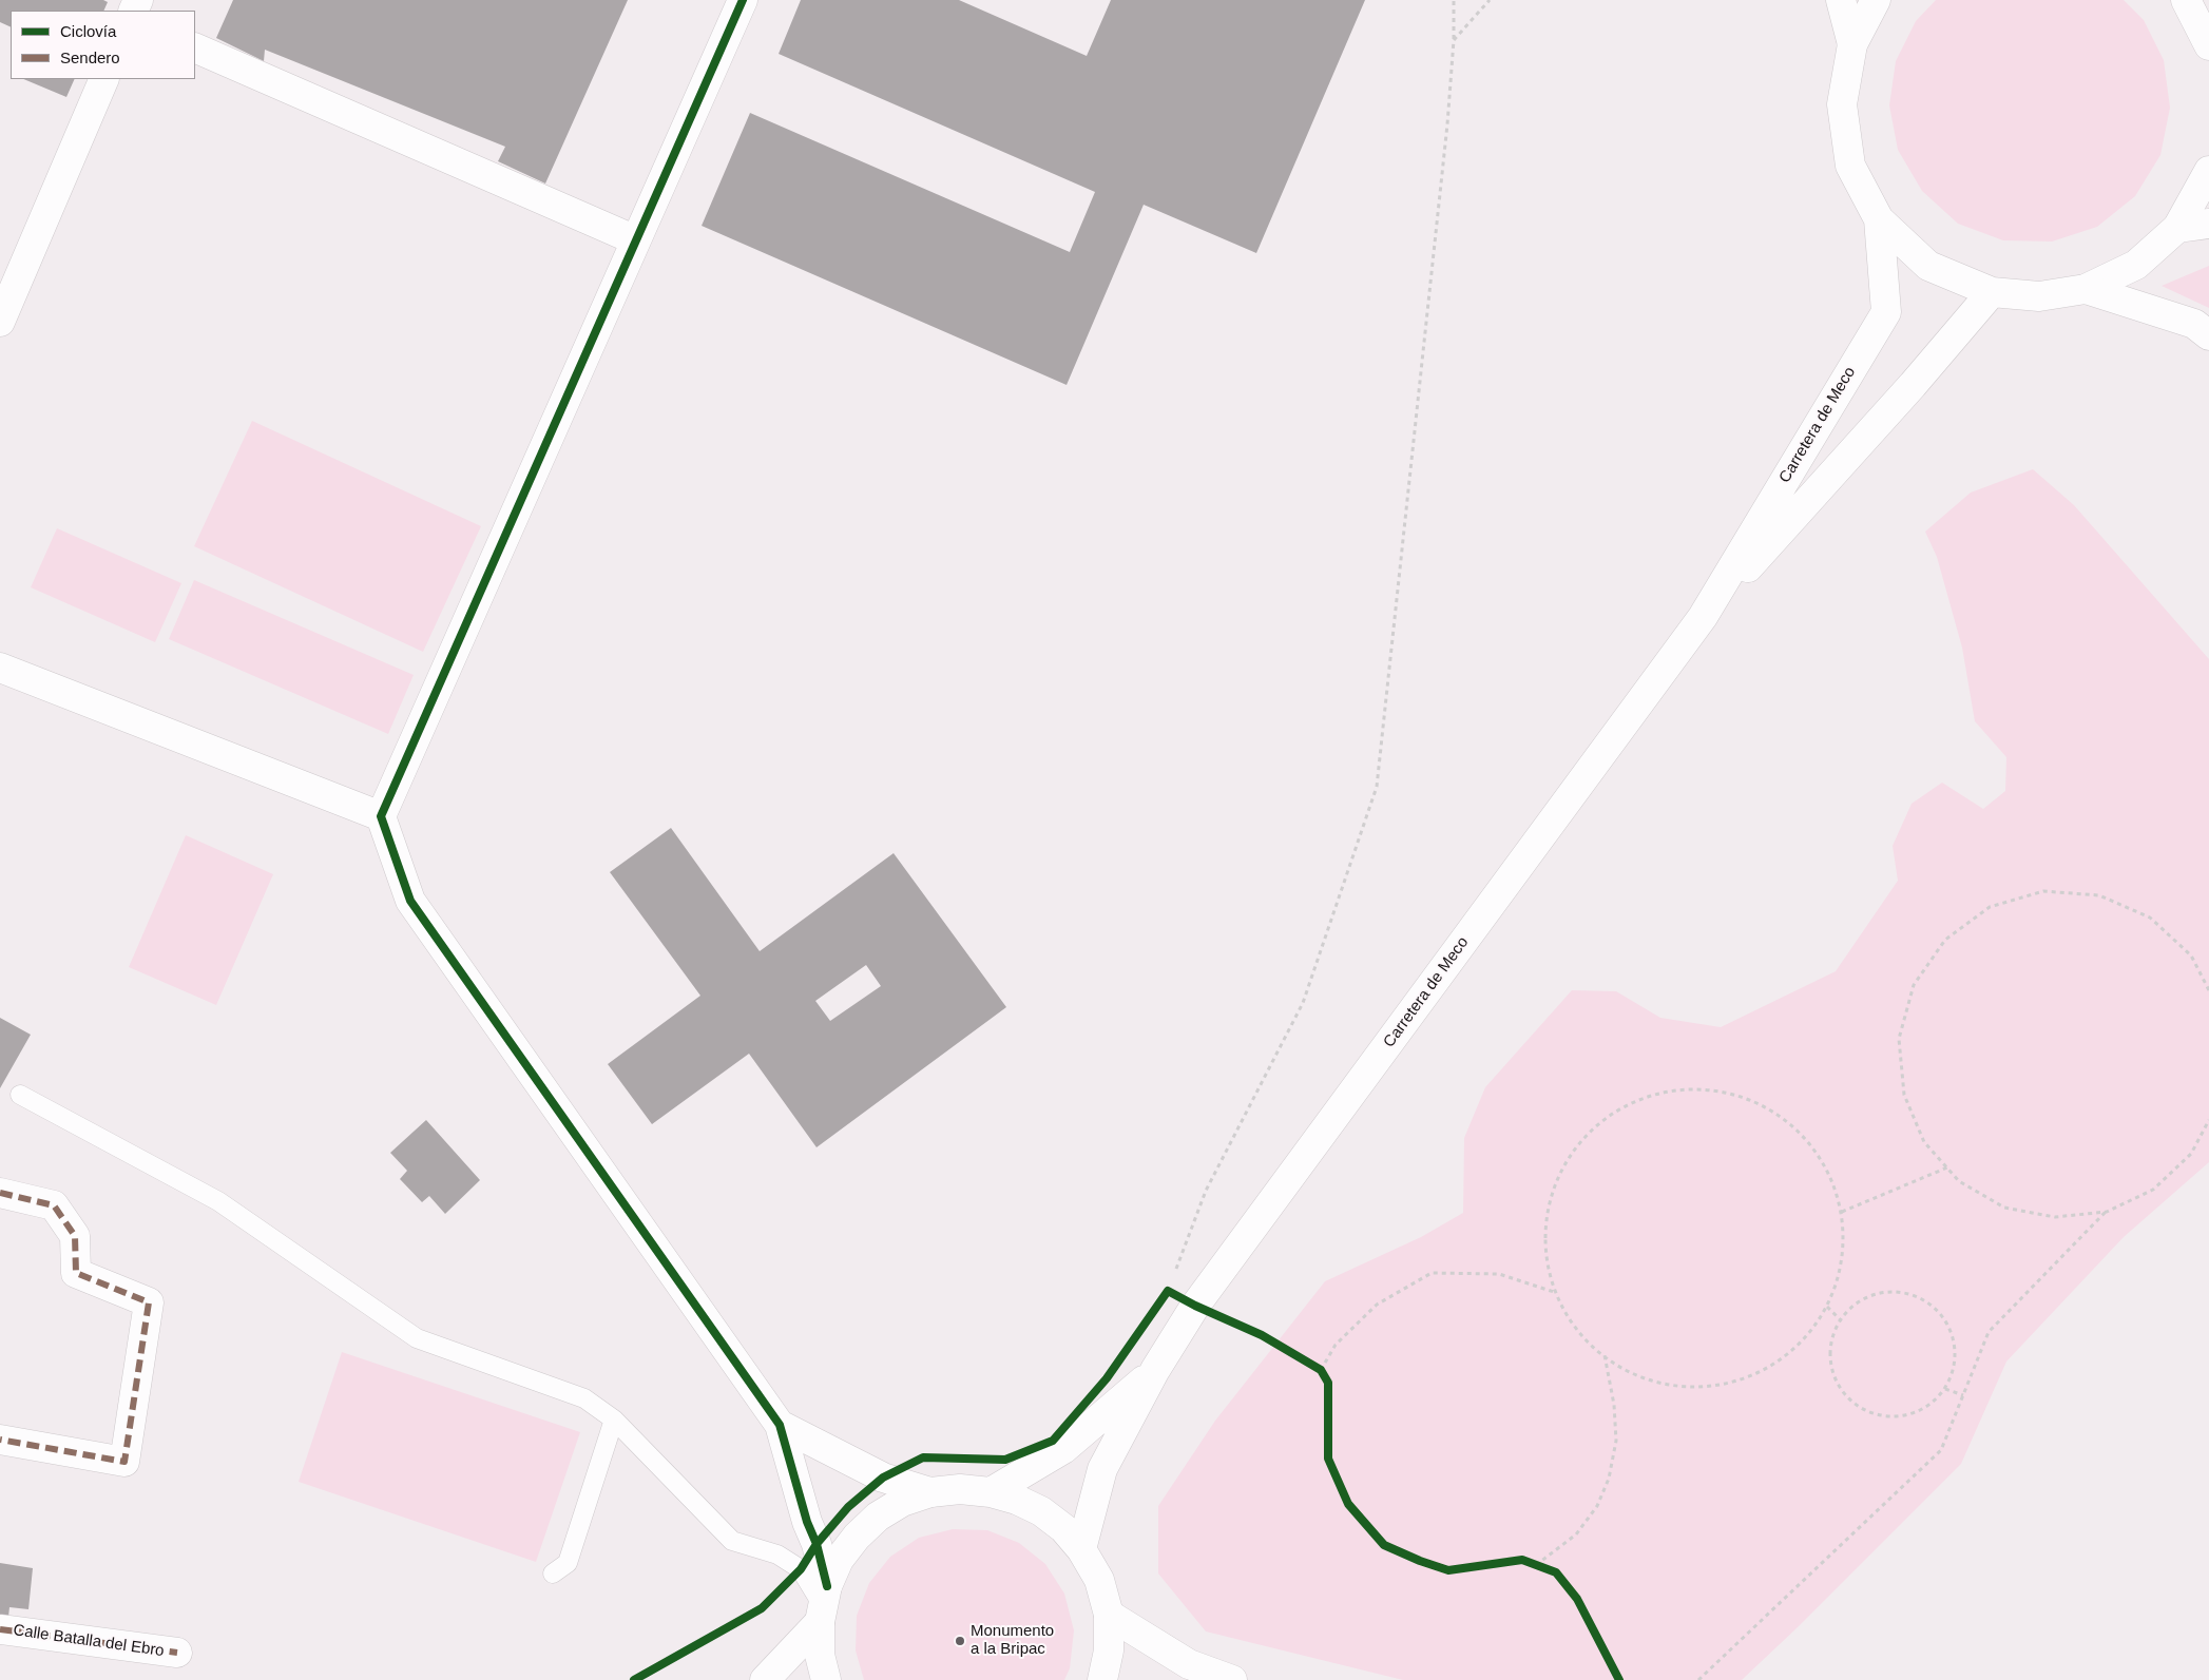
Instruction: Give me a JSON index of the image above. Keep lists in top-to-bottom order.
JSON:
{
  "streets": {
    "main road": ["Carretera de Meco", "Calle Batalla del Ebro"]
  },
  "places": ["Monumento a la Bripac"],
  "legend": ["Ciclovía", "Sendero"]
}
